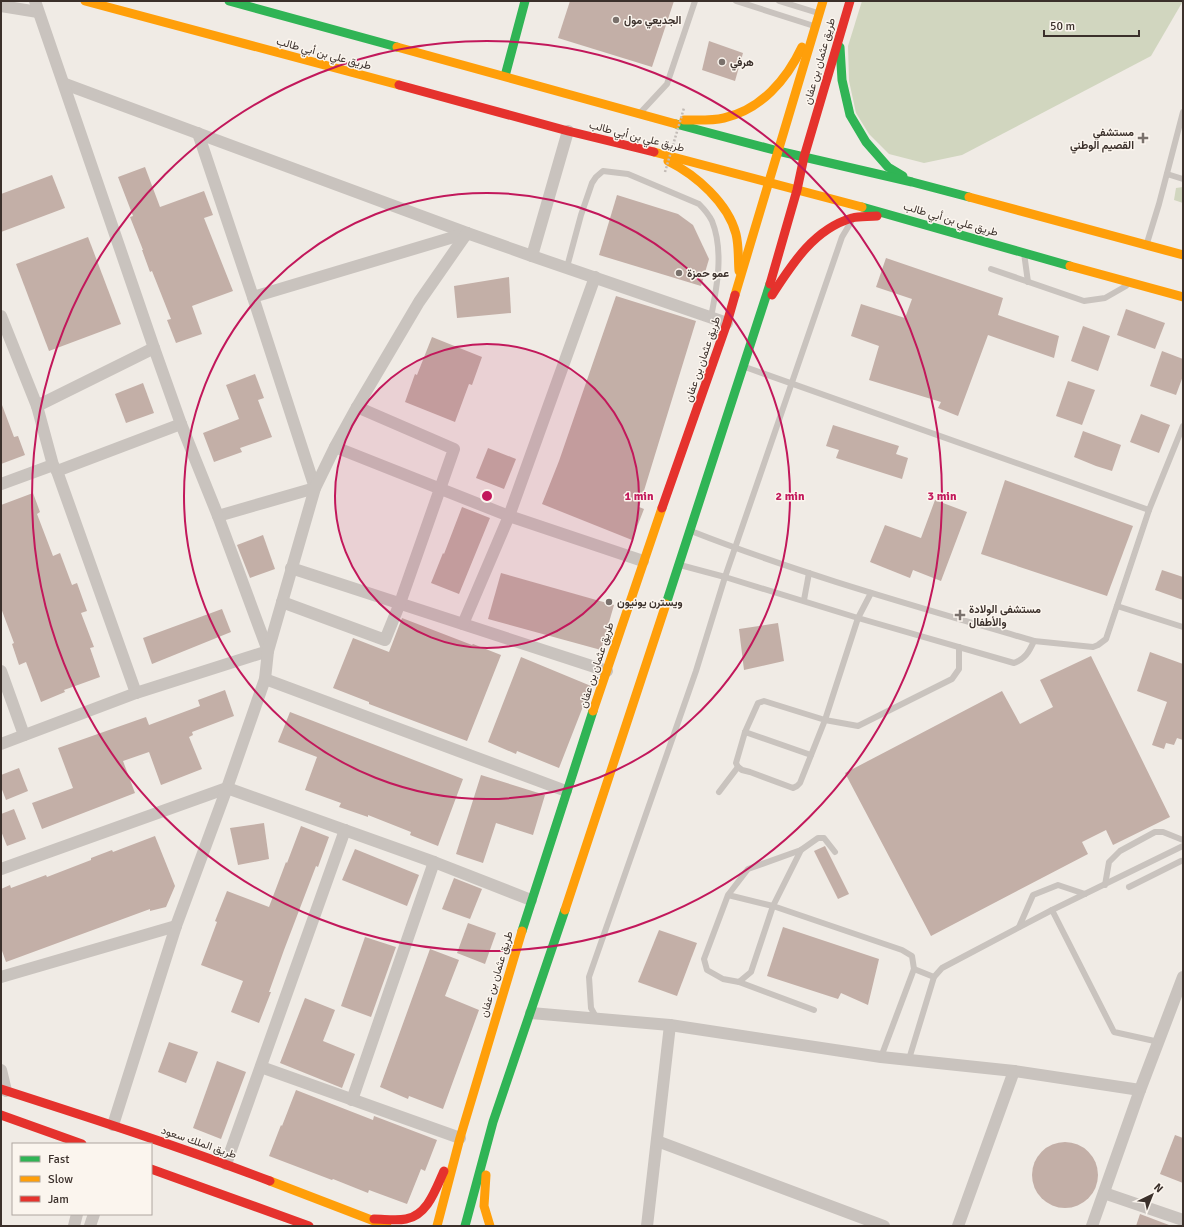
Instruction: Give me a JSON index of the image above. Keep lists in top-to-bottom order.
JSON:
{
  "streets": {
    "main road": ["طريق علي بن أبي طالب", "طريق عثمان بن عفان", "طريق الملك سعود"]
  },
  "crossings": [
    ["طريق علي بن أبي طالب", "طريق عثمان بن عفان"]
  ],
  "places": {
    "other": [
      "الجديعي مول",
      "هرفي",
      "عمو حمزة",
      "ويسترن يونيون"
    ],
    "health": ["مستشفي القصيم الوطني", "مستشفى الولادة والأطفال"]
  },
  "legend": ["Fast", "Slow", "Jam"],
  "scale_bar": "50 m",
  "north": "top right",
  "rings": ["1 min", "2 min", "3 min"]
}
